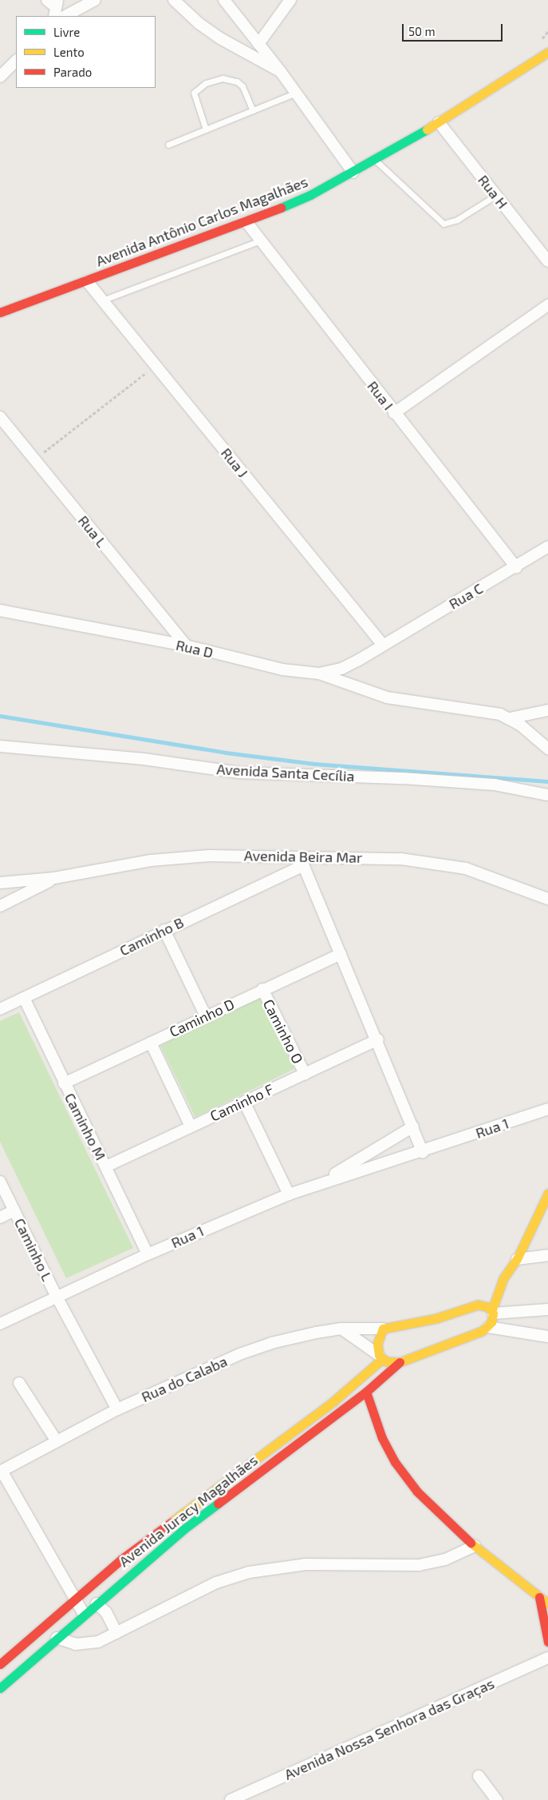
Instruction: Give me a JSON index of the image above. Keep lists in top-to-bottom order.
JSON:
{
  "streets": {
    "main road": ["Avenida Antônio Carlos Magalhães", "Avenida Juracy Magalhães"],
    "street": [
      "Rua H",
      "Rua I",
      "Rua J",
      "Rua L",
      "Rua C",
      "Rua D",
      "Avenida Santa Cecília",
      "Avenida Beira Mar",
      "Caminho B",
      "Caminho D",
      "Caminho O",
      "Caminho F",
      "Caminho M",
      "Rua 1",
      "Caminho L",
      "Rua do Calaba",
      "Avenida Nossa Senhora das Graças"
    ]
  },
  "crossings": [
    ["Rua H", "Avenida Antônio Carlos Magalhães"],
    ["Avenida Antônio Carlos Magalhães", "Rua I"],
    ["Avenida Antônio Carlos Magalhães", "Rua J"],
    ["Rua I", "Rua C"],
    ["Rua J", "Rua C"],
    ["Rua J", "Rua D"],
    ["Rua L", "Rua D"],
    ["Rua C", "Rua D"],
    ["Avenida Beira Mar", "Caminho B"],
    ["Caminho B", "Caminho M"],
    ["Caminho D", "Caminho O"],
    ["Caminho D", "Caminho M"],
    ["Caminho O", "Caminho F"],
    ["Caminho F", "Caminho M"],
    ["Caminho M", "Rua 1"],
    ["Rua 1", "Caminho L"],
    ["Caminho L", "Rua do Calaba"]
  ],
  "legend": ["Livre", "Lento", "Parado"],
  "scale_bar": "50 m"
}
